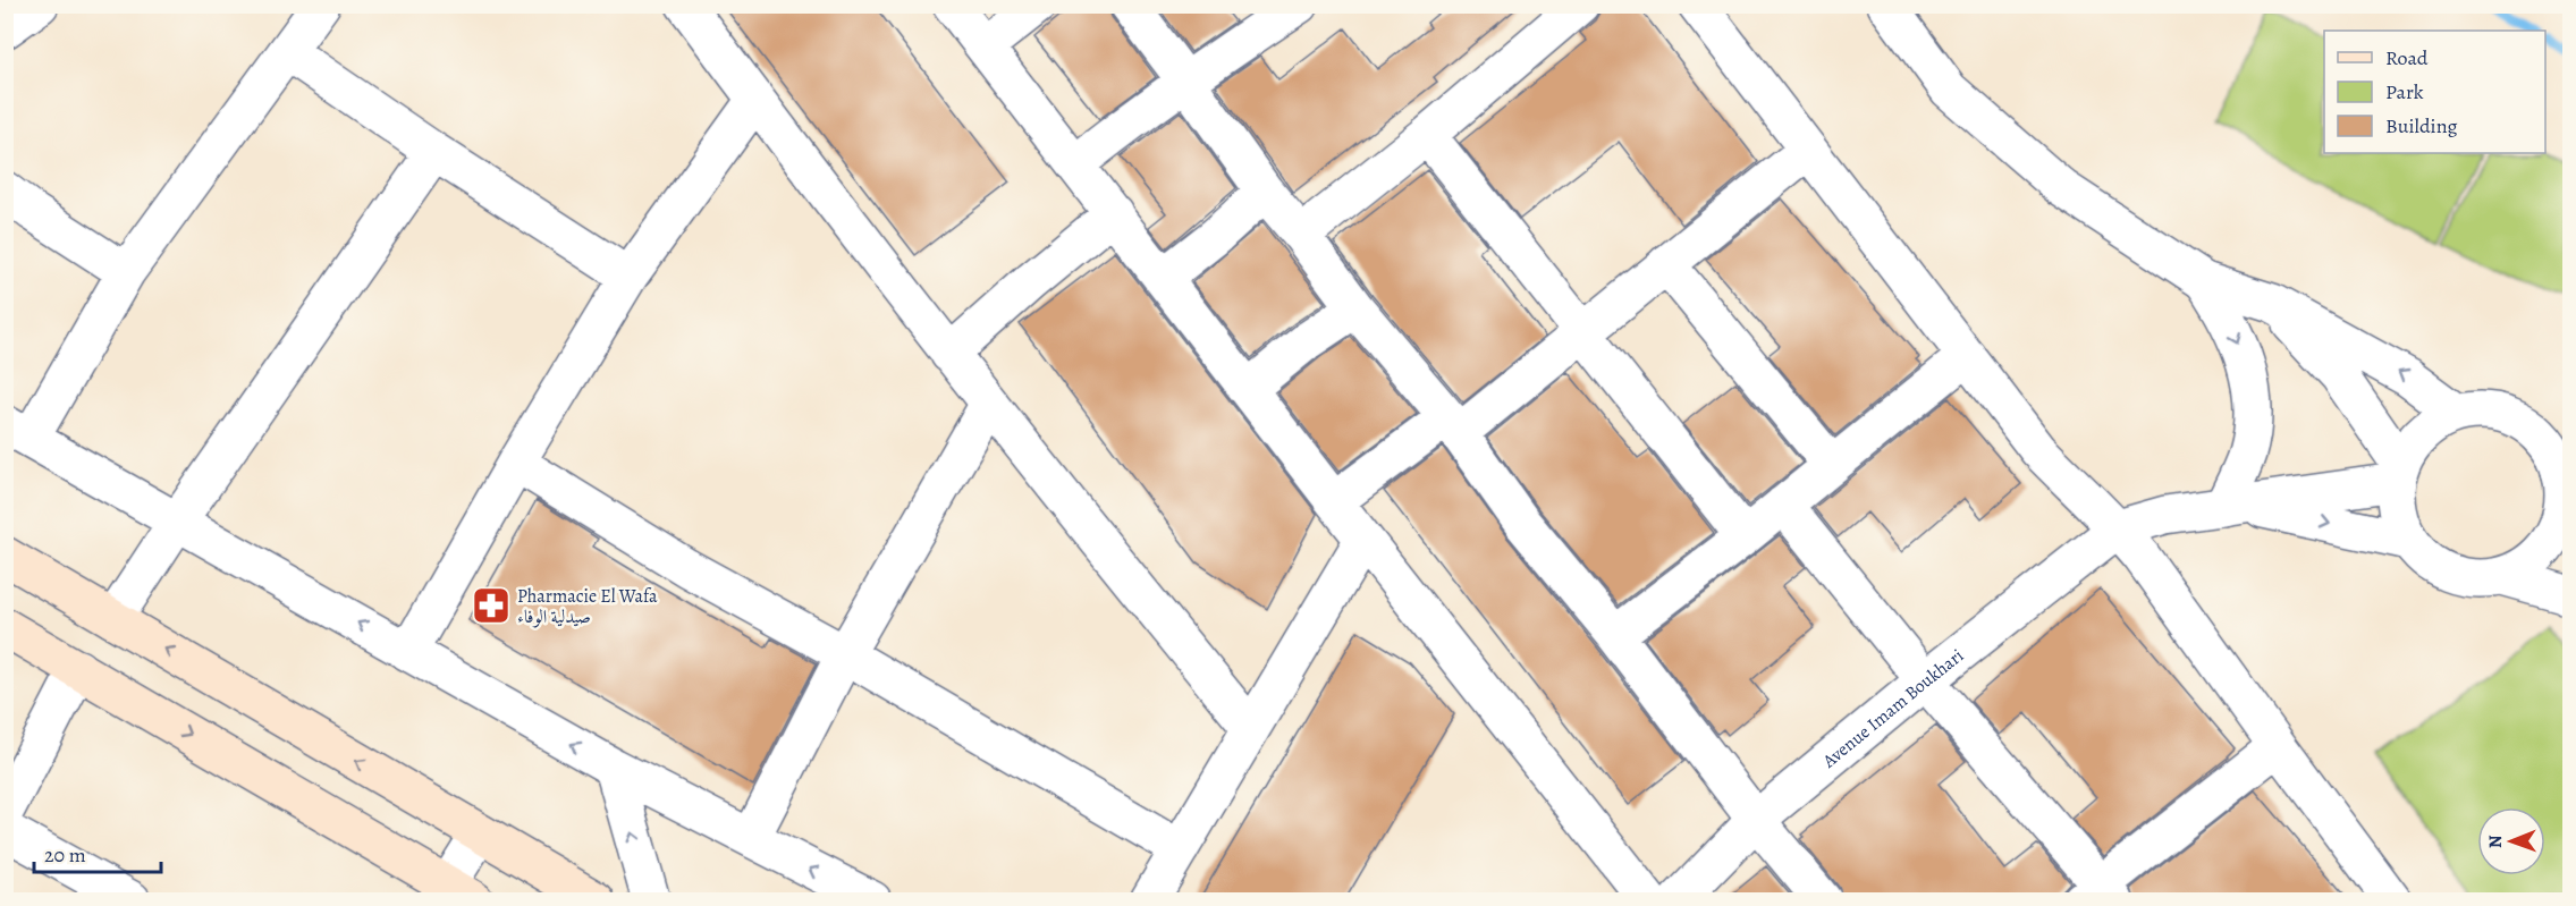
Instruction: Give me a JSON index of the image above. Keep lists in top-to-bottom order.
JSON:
{
  "streets": {
    "street": ["Avenue Imam Boukhari"]
  },
  "places": {
    "pharmacy": ["Pharmacie El Wafa صيدلية الوفاء"]
  },
  "legend": ["Road", "Park", "Building"],
  "scale_bar": "20 m",
  "north": "left"
}
